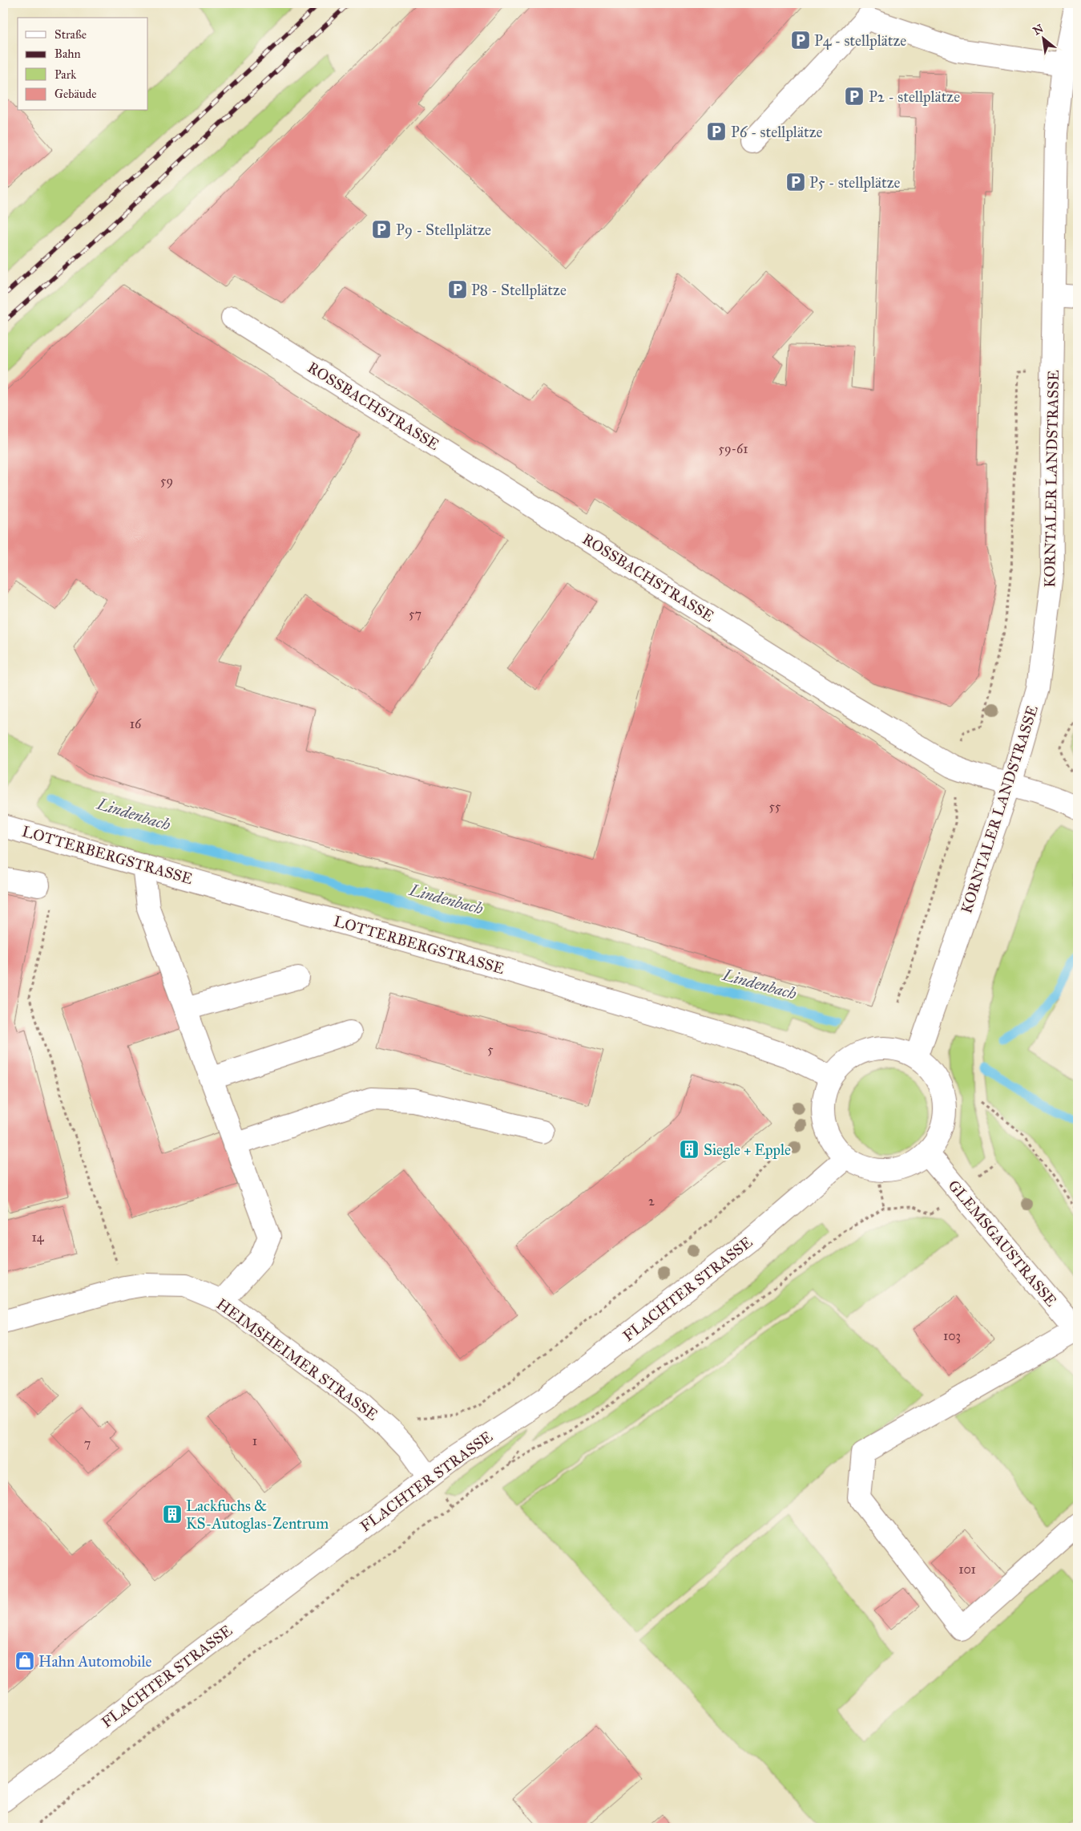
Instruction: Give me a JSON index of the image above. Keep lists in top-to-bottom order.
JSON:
{
  "streets": {
    "main road": [
      "ROSSBACHSTRASSE",
      "KORNTALER LANDSTRASSE",
      "LOTTERBERGSTRASSE",
      "GLEMSGAUSTRASSE",
      "FLACHTER STRASSE",
      "HEIMSHEIMER STRASSE"
    ]
  },
  "crossings": [
    ["ROSSBACHSTRASSE", "KORNTALER LANDSTRASSE"],
    ["KORNTALER LANDSTRASSE", "LOTTERBERGSTRASSE"],
    ["KORNTALER LANDSTRASSE", "GLEMSGAUSTRASSE"],
    ["KORNTALER LANDSTRASSE", "FLACHTER STRASSE"],
    ["LOTTERBERGSTRASSE", "GLEMSGAUSTRASSE"],
    ["LOTTERBERGSTRASSE", "FLACHTER STRASSE"],
    ["GLEMSGAUSTRASSE", "FLACHTER STRASSE"],
    ["FLACHTER STRASSE", "HEIMSHEIMER STRASSE"]
  ],
  "water": ["Lindenbach"],
  "places": {
    "parking": [
      "P4 - stellplätze",
      "P2 - stellplätze",
      "P6 - stellplätze",
      "P5 - stellplätze",
      "P9 - Stellplätze",
      "P8 - Stellplätze"
    ],
    "building": ["Siegle + Epple", "Lackfuchs & KS-Autoglas-Zentrum"],
    "shop": ["Hahn Automobile"]
  },
  "house_numbers": [
    "59-61",
    "59",
    "57",
    "16",
    "55",
    "5",
    "2",
    "14",
    "103",
    "1",
    "7",
    "101"
  ],
  "legend": [
    "Straße",
    "Bahn",
    "Park",
    "Gebäude"
  ],
  "north": "top left"
}
